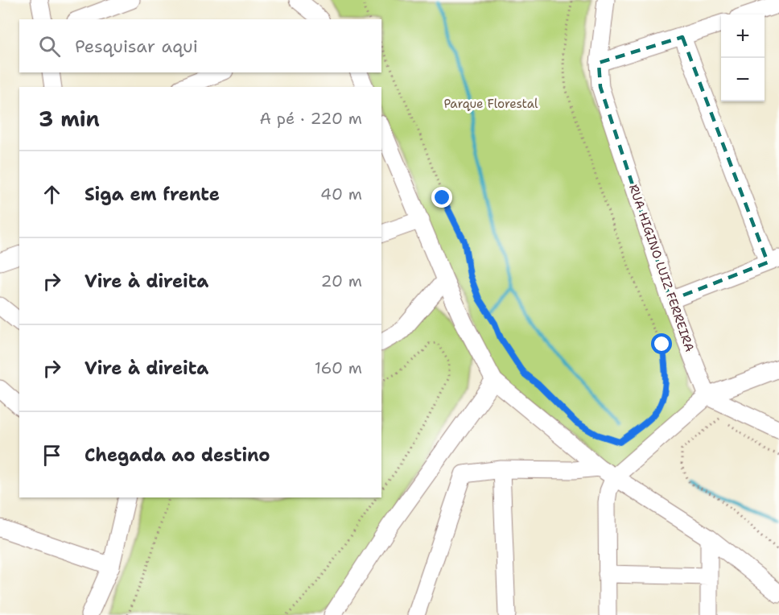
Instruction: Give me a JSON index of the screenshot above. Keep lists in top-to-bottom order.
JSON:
{
  "streets": {
    "street": ["RUA HIGINO LUIZ FERREIRA"]
  },
  "parks": ["Parque Florestal"],
  "page": {
    "map_buttons": ["+", "−"],
    "search": "Pesquisar aqui",
    "heading": ["3 min", "A pé · 220 m"],
    "list": [
      ["Siga em frente", "40 m"],
      ["Vire à direita", "20 m"],
      ["Vire à direita", "160 m"],
      "Chegada ao destino"
    ]
  }
}
